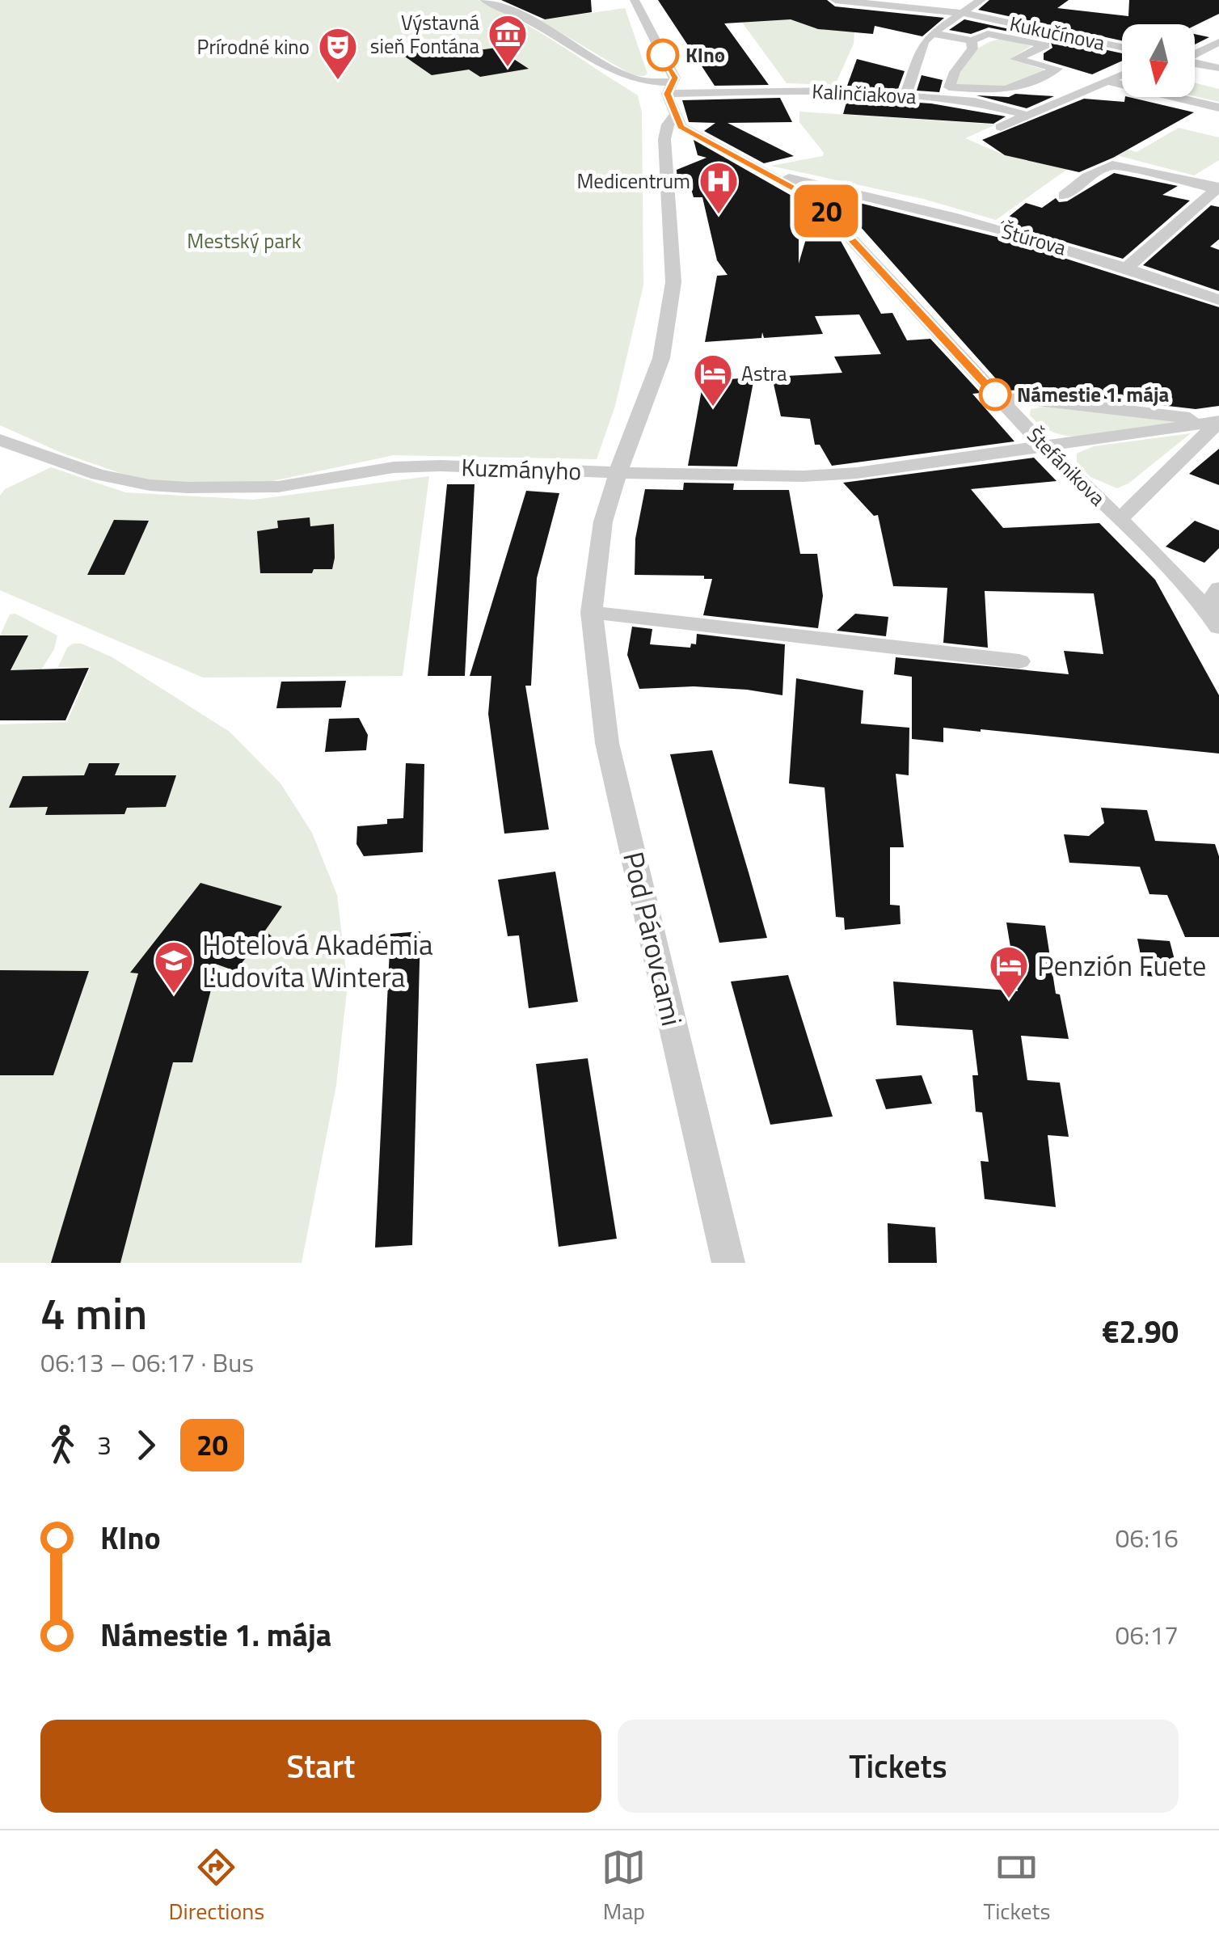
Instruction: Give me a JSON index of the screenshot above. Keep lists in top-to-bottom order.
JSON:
{
  "streets": {
    "street": [
      "Kukučínova",
      "Kalinčiakova",
      "Štúrova",
      "Štefánikova",
      "Kuzmányho",
      "Pod Párovcami"
    ]
  },
  "crossings": [
    ["Štúrova", "Štefánikova"],
    ["Štefánikova", "Kuzmányho"],
    ["Kuzmányho", "Pod Párovcami"]
  ],
  "parks": ["Mestský park"],
  "places": {
    "other": ["KIno", "Námestie 1. mája"],
    "museum": ["Výstavná sieň Fontána"],
    "theatre": ["Prírodné kino"],
    "hospital": ["Medicentrum"],
    "hotel": ["Astra", "Penzión Fuete"],
    "school or university": ["Hotelová Akadémia Ľudovíta Wintera"]
  },
  "lines": ["bus line 20"],
  "north": "bottom",
  "page": {
    "on_map": "20",
    "heading": ["4 min", "06:13 – 06:17 · Bus", "€2.90"],
    "legs": ["3", "20"],
    "list": [
      {
        "name": "KIno",
        "value": "06:16"
      },
      {
        "name": "Námestie 1. mája",
        "value": "06:17"
      }
    ],
    "buttons": ["Start", "Tickets"],
    "tabs": ["Directions", "Map", "Tickets"]
  }
}
